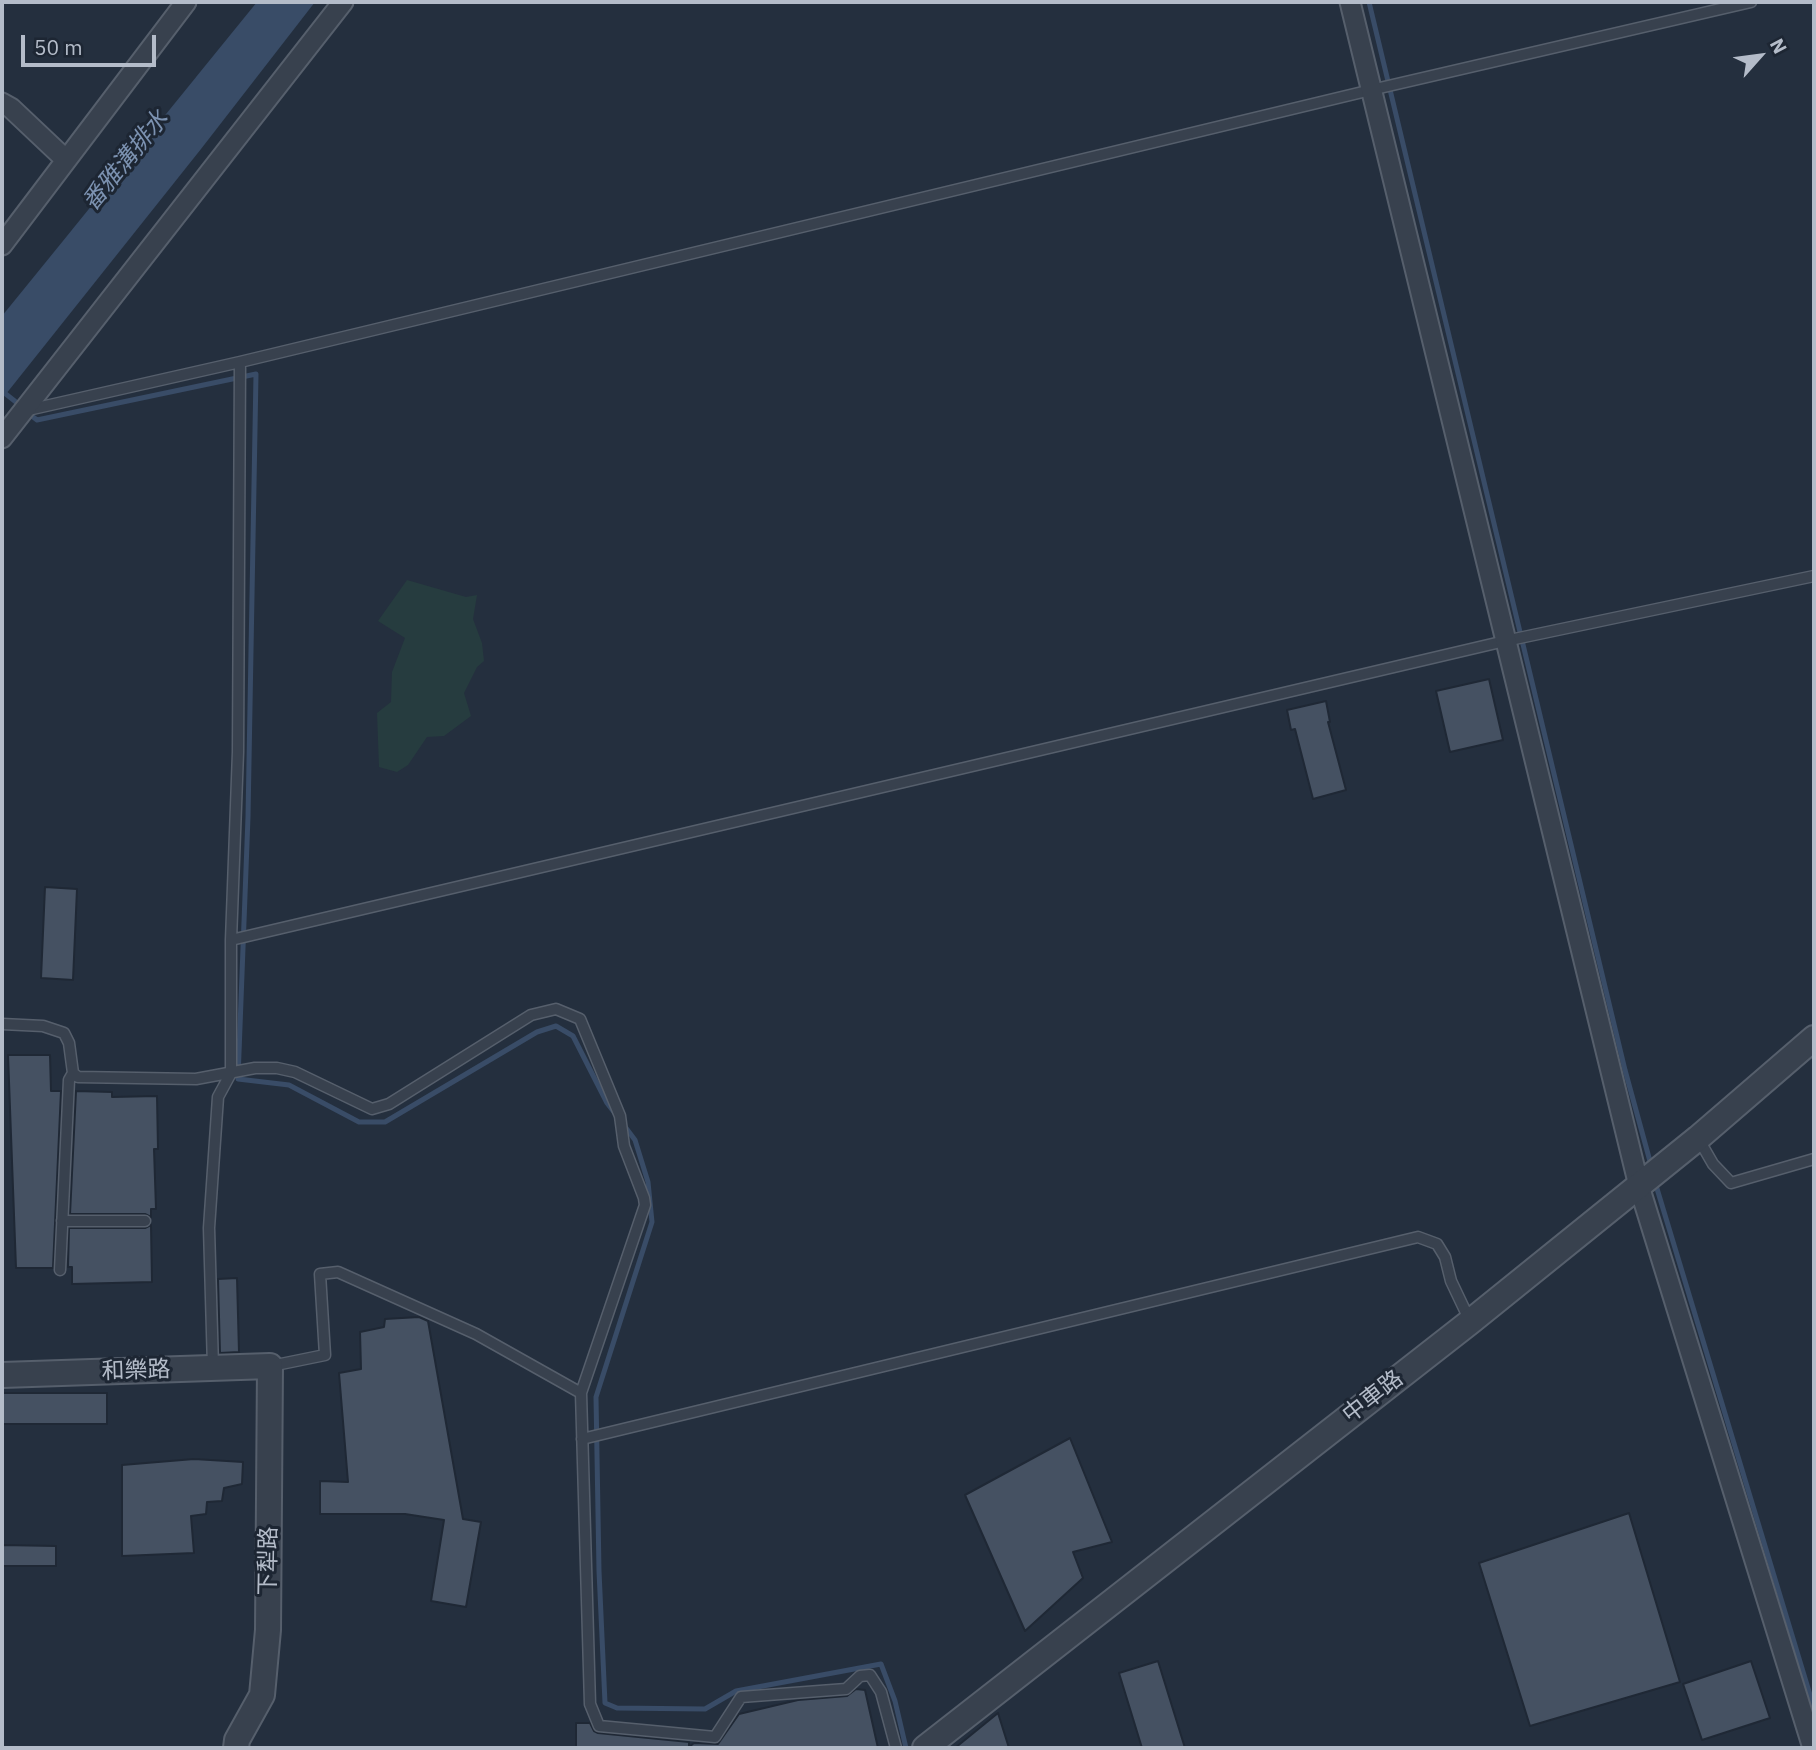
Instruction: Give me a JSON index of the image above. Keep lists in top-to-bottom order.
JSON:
{
  "streets": {
    "street": ["和樂路", "中車路", "下犁路"]
  },
  "crossings": [
    ["和樂路", "下犁路"]
  ],
  "water": ["番雅溝排水"],
  "scale_bar": "50 m",
  "north": "top right"
}
